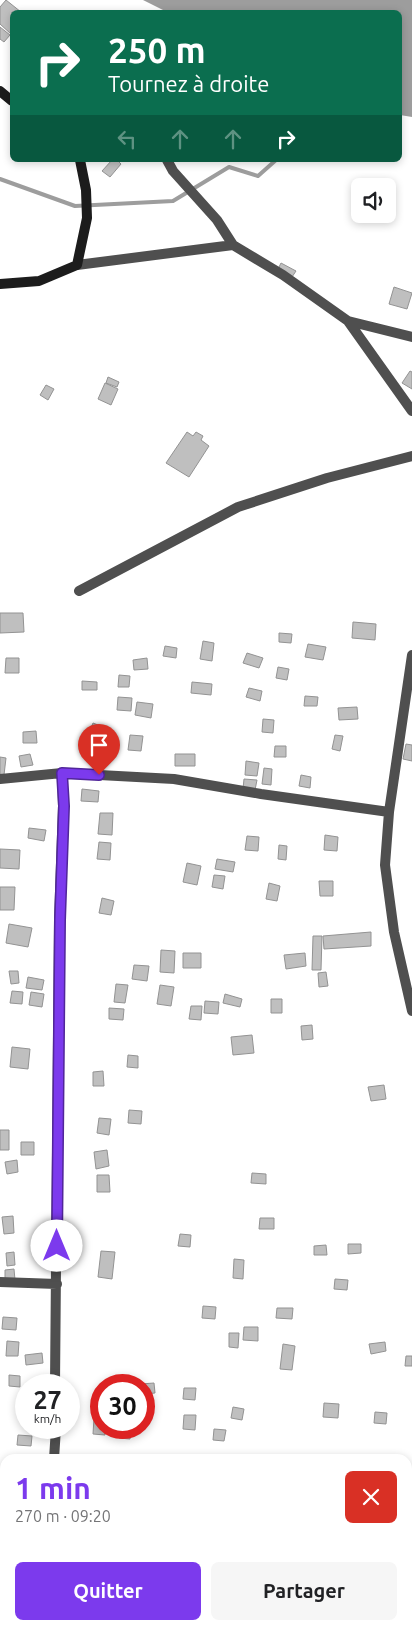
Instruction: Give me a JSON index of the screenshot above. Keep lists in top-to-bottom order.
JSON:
{
  "page": {
    "turn": ["250 m", "Tournez à droite"],
    "speed": "27 km/h",
    "limit": "30",
    "heading": ["1 min", "270 m · 09:20"],
    "buttons": ["Quitter", "Partager"]
  }
}
